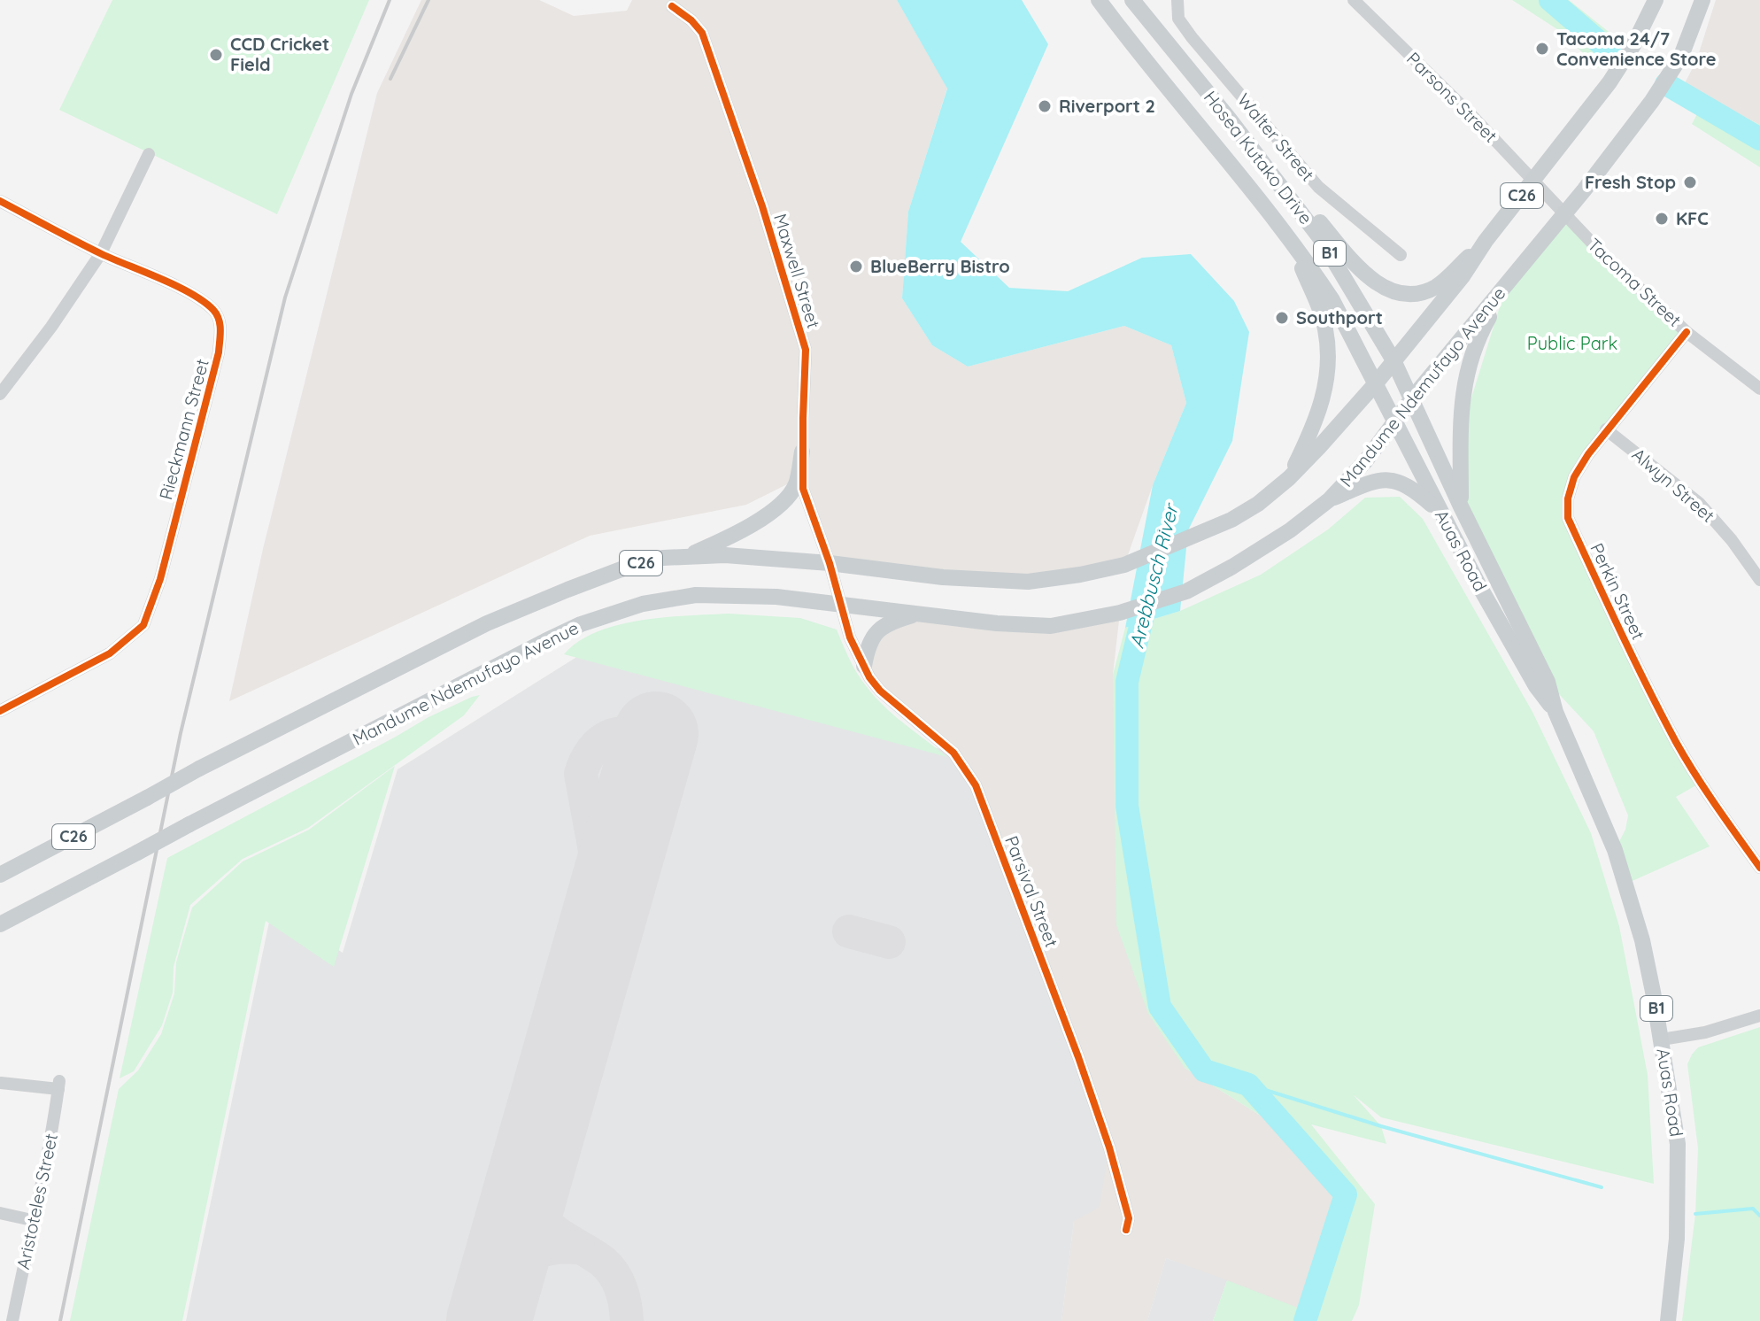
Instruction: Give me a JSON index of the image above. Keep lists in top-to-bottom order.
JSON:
{
  "streets": {
    "main road": [
      "Hosea Kutako Drive",
      "C26",
      "B1",
      "Mandume Ndemufayo Avenue",
      "Auas Road"
    ],
    "street": [
      "Parsons Street",
      "Walter Street",
      "Maxwell Street",
      "Tacoma Street",
      "Rieckmann Street",
      "Alwyn Street",
      "Perkin Street",
      "Parsival Street",
      "Aristoteles Street"
    ]
  },
  "crossings": [
    ["Parsons Street", "C26"],
    ["Parsons Street", "Tacoma Street"],
    ["Hosea Kutako Drive", "C26"],
    ["Hosea Kutako Drive", "Mandume Ndemufayo Avenue"],
    ["Hosea Kutako Drive", "Auas Road"],
    ["C26", "Maxwell Street"],
    ["C26", "Auas Road"],
    ["Maxwell Street", "Mandume Ndemufayo Avenue"],
    ["Maxwell Street", "Parsival Street"],
    ["Tacoma Street", "Mandume Ndemufayo Avenue"],
    ["Tacoma Street", "Perkin Street"],
    ["Mandume Ndemufayo Avenue", "Auas Road"],
    ["Mandume Ndemufayo Avenue", "Parsival Street"],
    ["Alwyn Street", "Perkin Street"]
  ],
  "water": ["Arebbusch River"],
  "parks": ["Public Park"],
  "places": [
    "Tacoma 24/7 Convenience Store",
    "CCD Cricket Field",
    "Riverport 2",
    "Fresh Stop",
    "KFC",
    "BlueBerry Bistro",
    "Southport"
  ]
}
